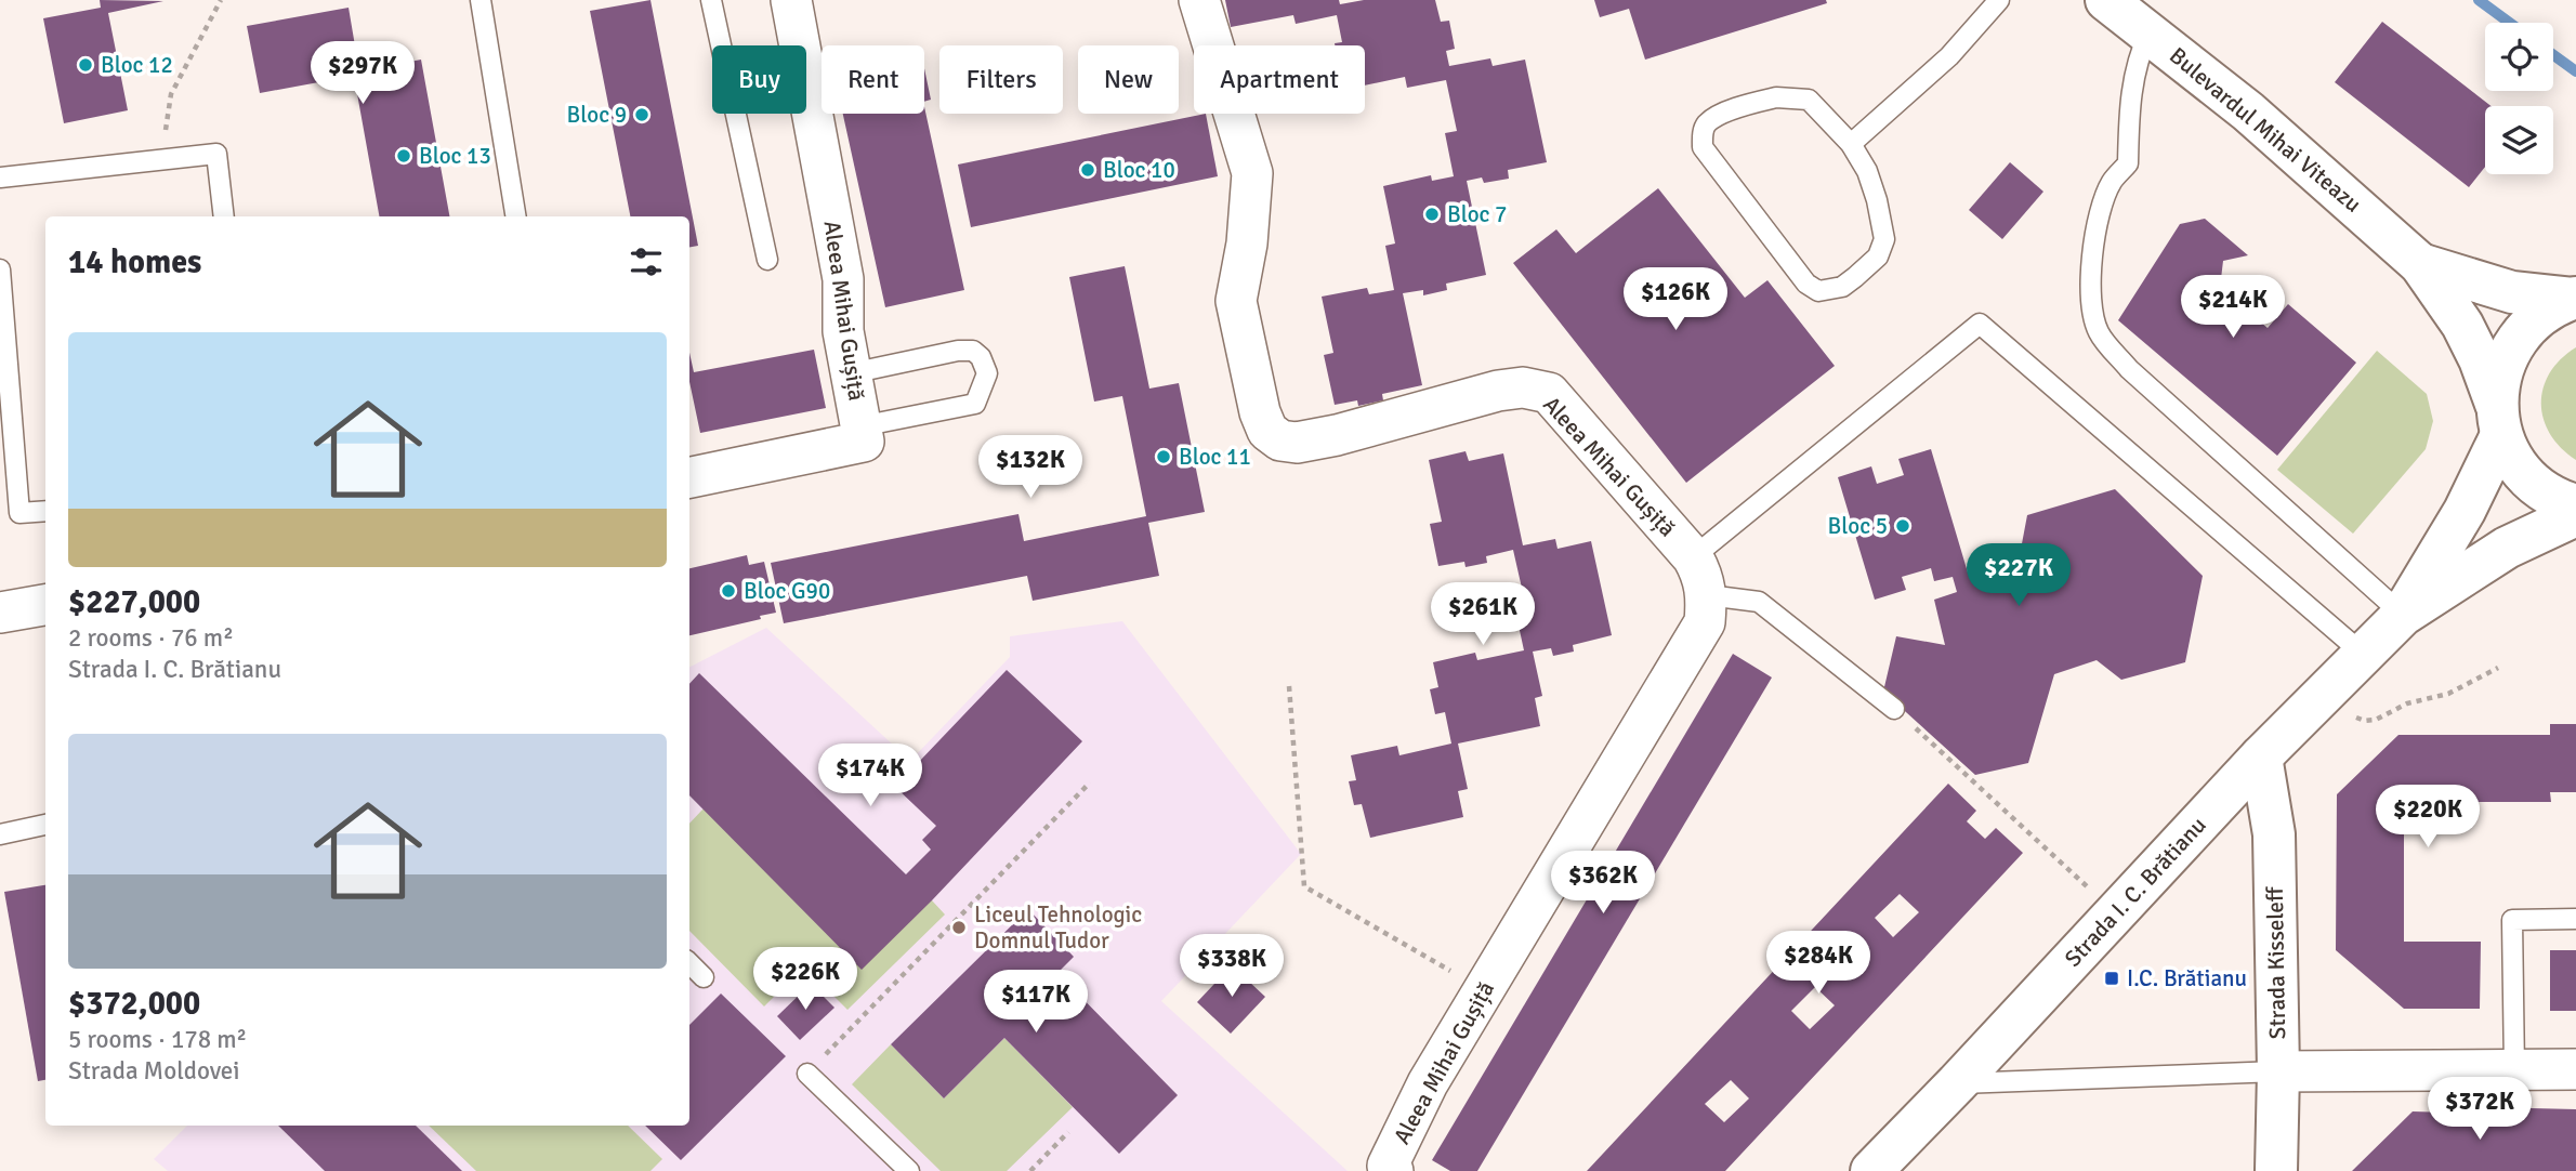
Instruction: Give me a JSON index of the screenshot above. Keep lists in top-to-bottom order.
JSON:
{
  "streets": {
    "main road": ["Bulevardul Mihai Viteazu", "Strada I. C. Brătianu", "Strada Kisseleff"],
    "street": ["Aleea Mihai Gușiță"]
  },
  "crossings": [
    ["Bulevardul Mihai Viteazu", "Strada I. C. Brătianu"],
    ["Strada I. C. Brătianu", "Strada Kisseleff"]
  ],
  "places": {
    "other": [
      "Bloc 12",
      "Bloc 9",
      "Bloc 13",
      "Bloc 10",
      "Bloc 7",
      "Bloc 11",
      "Bloc 5",
      "Bloc G90",
      "Liceul Tehnologic Domnul Tudor"
    ],
    "transit": ["I.C. Brătianu"]
  },
  "page": {
    "price": [
      "$297K",
      "$126K",
      "$214K",
      "$132K",
      "$227K",
      "$261K",
      "$174K",
      "$220K",
      "$362K",
      "$284K",
      "$338K",
      "$226K",
      "$117K",
      "$372K"
    ],
    "chip": [
      "Buy",
      "Rent",
      "Filters",
      "New",
      "Apartment"
    ],
    "heading": "14 homes",
    "list": [
      {
        "name": "$227,000",
        "note": "2 rooms · 76 m² · Strada I. C. Brătianu"
      },
      {
        "name": "$372,000",
        "note": "5 rooms · 178 m² · Strada Moldovei"
      }
    ]
  }
}
